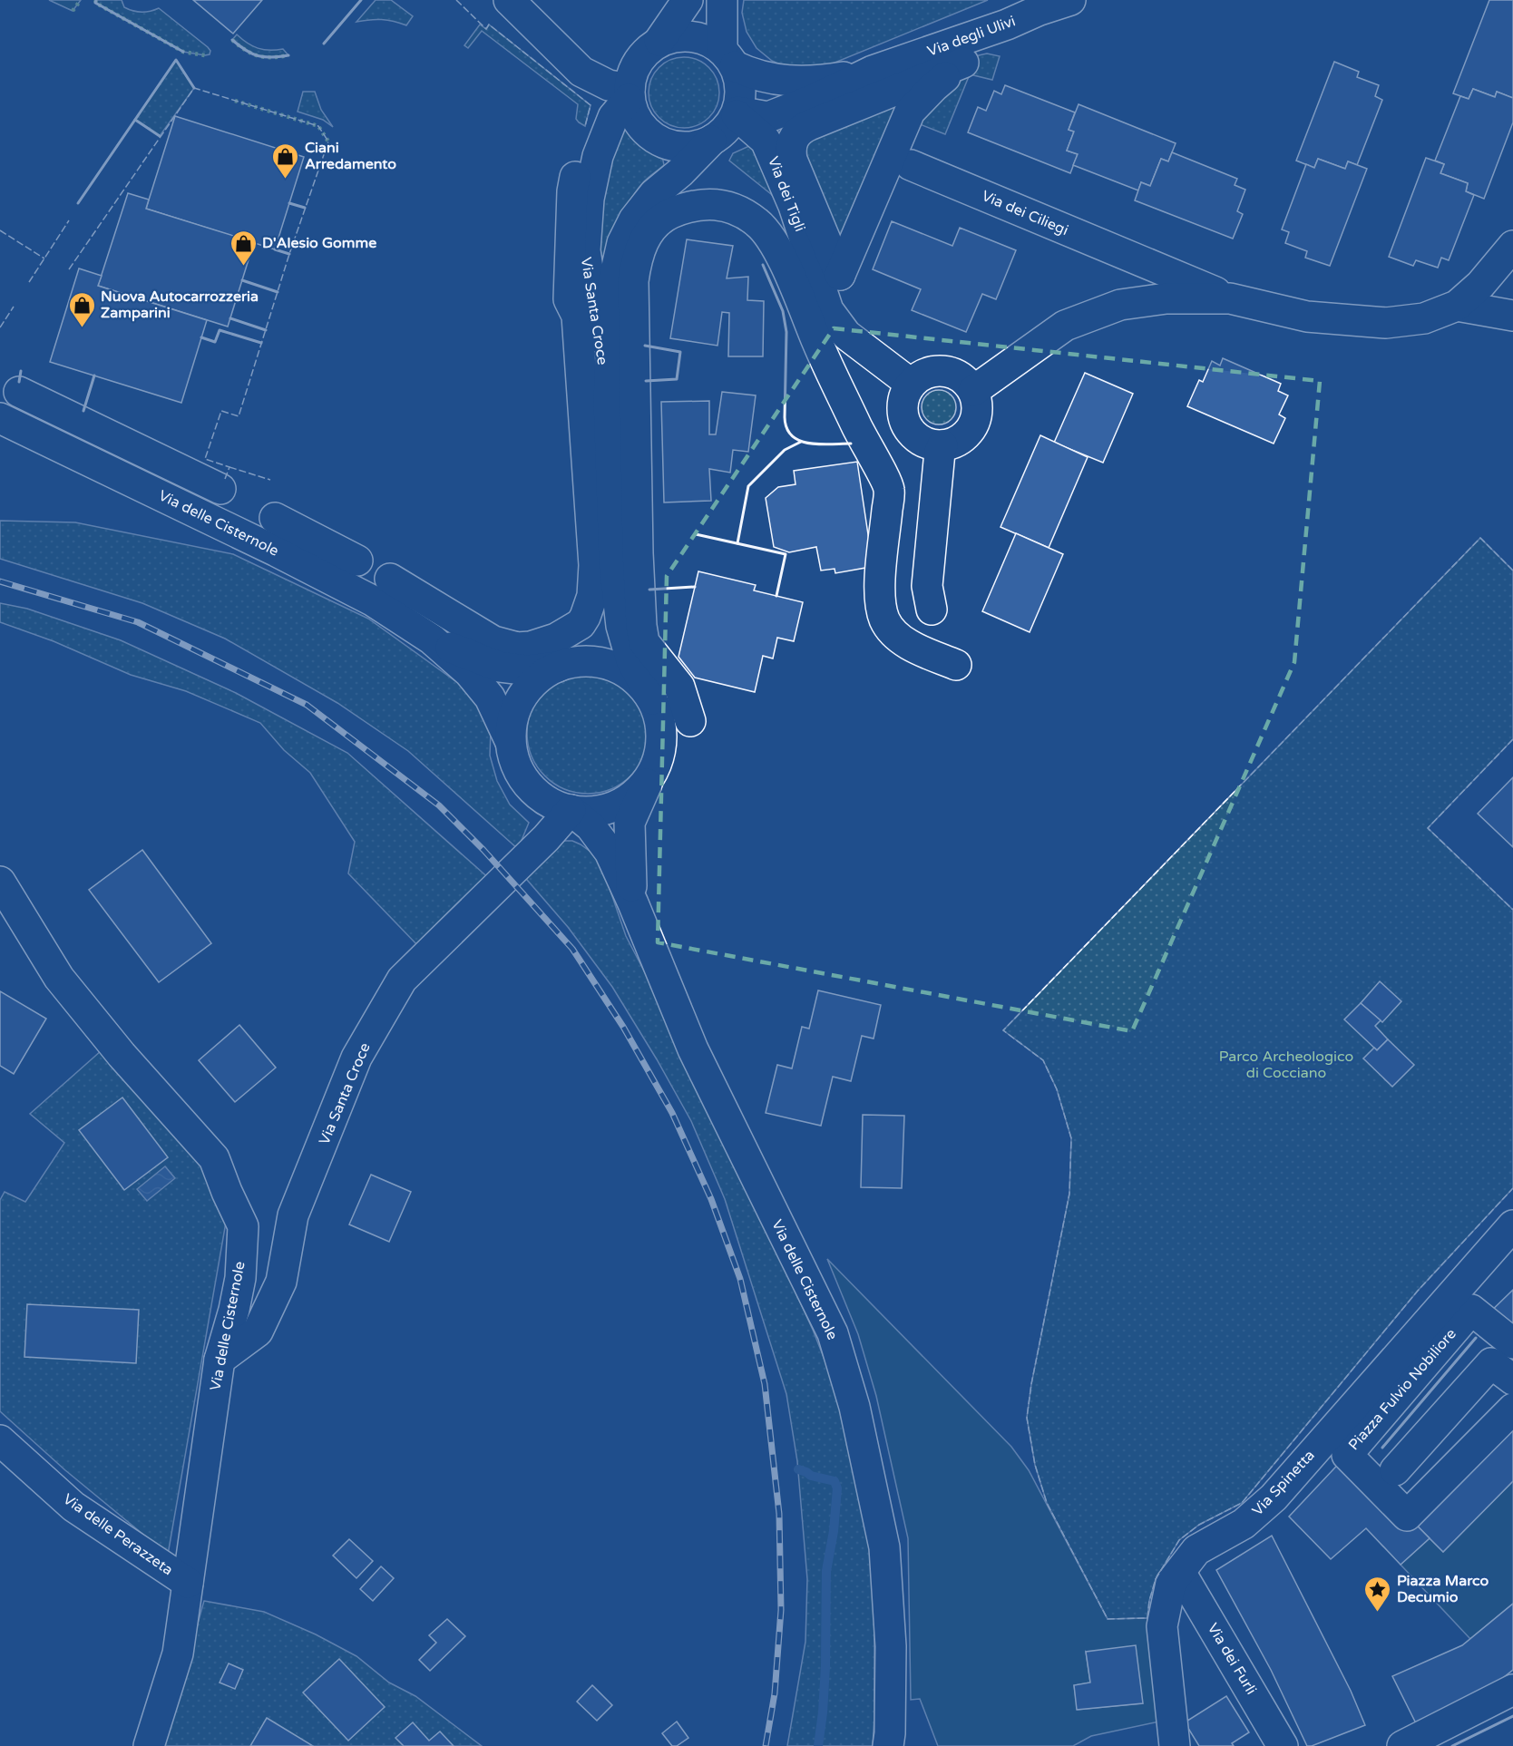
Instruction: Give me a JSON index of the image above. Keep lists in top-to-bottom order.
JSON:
{
  "streets": {
    "street": [
      "Via degli Ulivi",
      "Via dei Tigli",
      "Via dei Ciliegi",
      "Via Santa Croce",
      "Via delle Cisternole",
      "Piazza Fulvio Nobiliore",
      "Via Spinetta",
      "Via delle Perazzeta",
      "Via dei Furli"
    ]
  },
  "crossings": [
    ["Via degli Ulivi", "Via dei Tigli"],
    ["Via degli Ulivi", "Via Santa Croce"],
    ["Via dei Tigli", "Via Santa Croce"],
    ["Via Santa Croce", "Via delle Cisternole"],
    ["Via delle Cisternole", "Via delle Perazzeta"],
    ["Via Spinetta", "Via dei Furli"]
  ],
  "parks": ["Parco Archeologico di Cocciano"],
  "places": {
    "shop": ["Ciani Arredamento", "D'Alesio Gomme", "Nuova Autocarrozzeria Zamparini"],
    "place": ["Piazza Marco Decumio"]
  }
}
